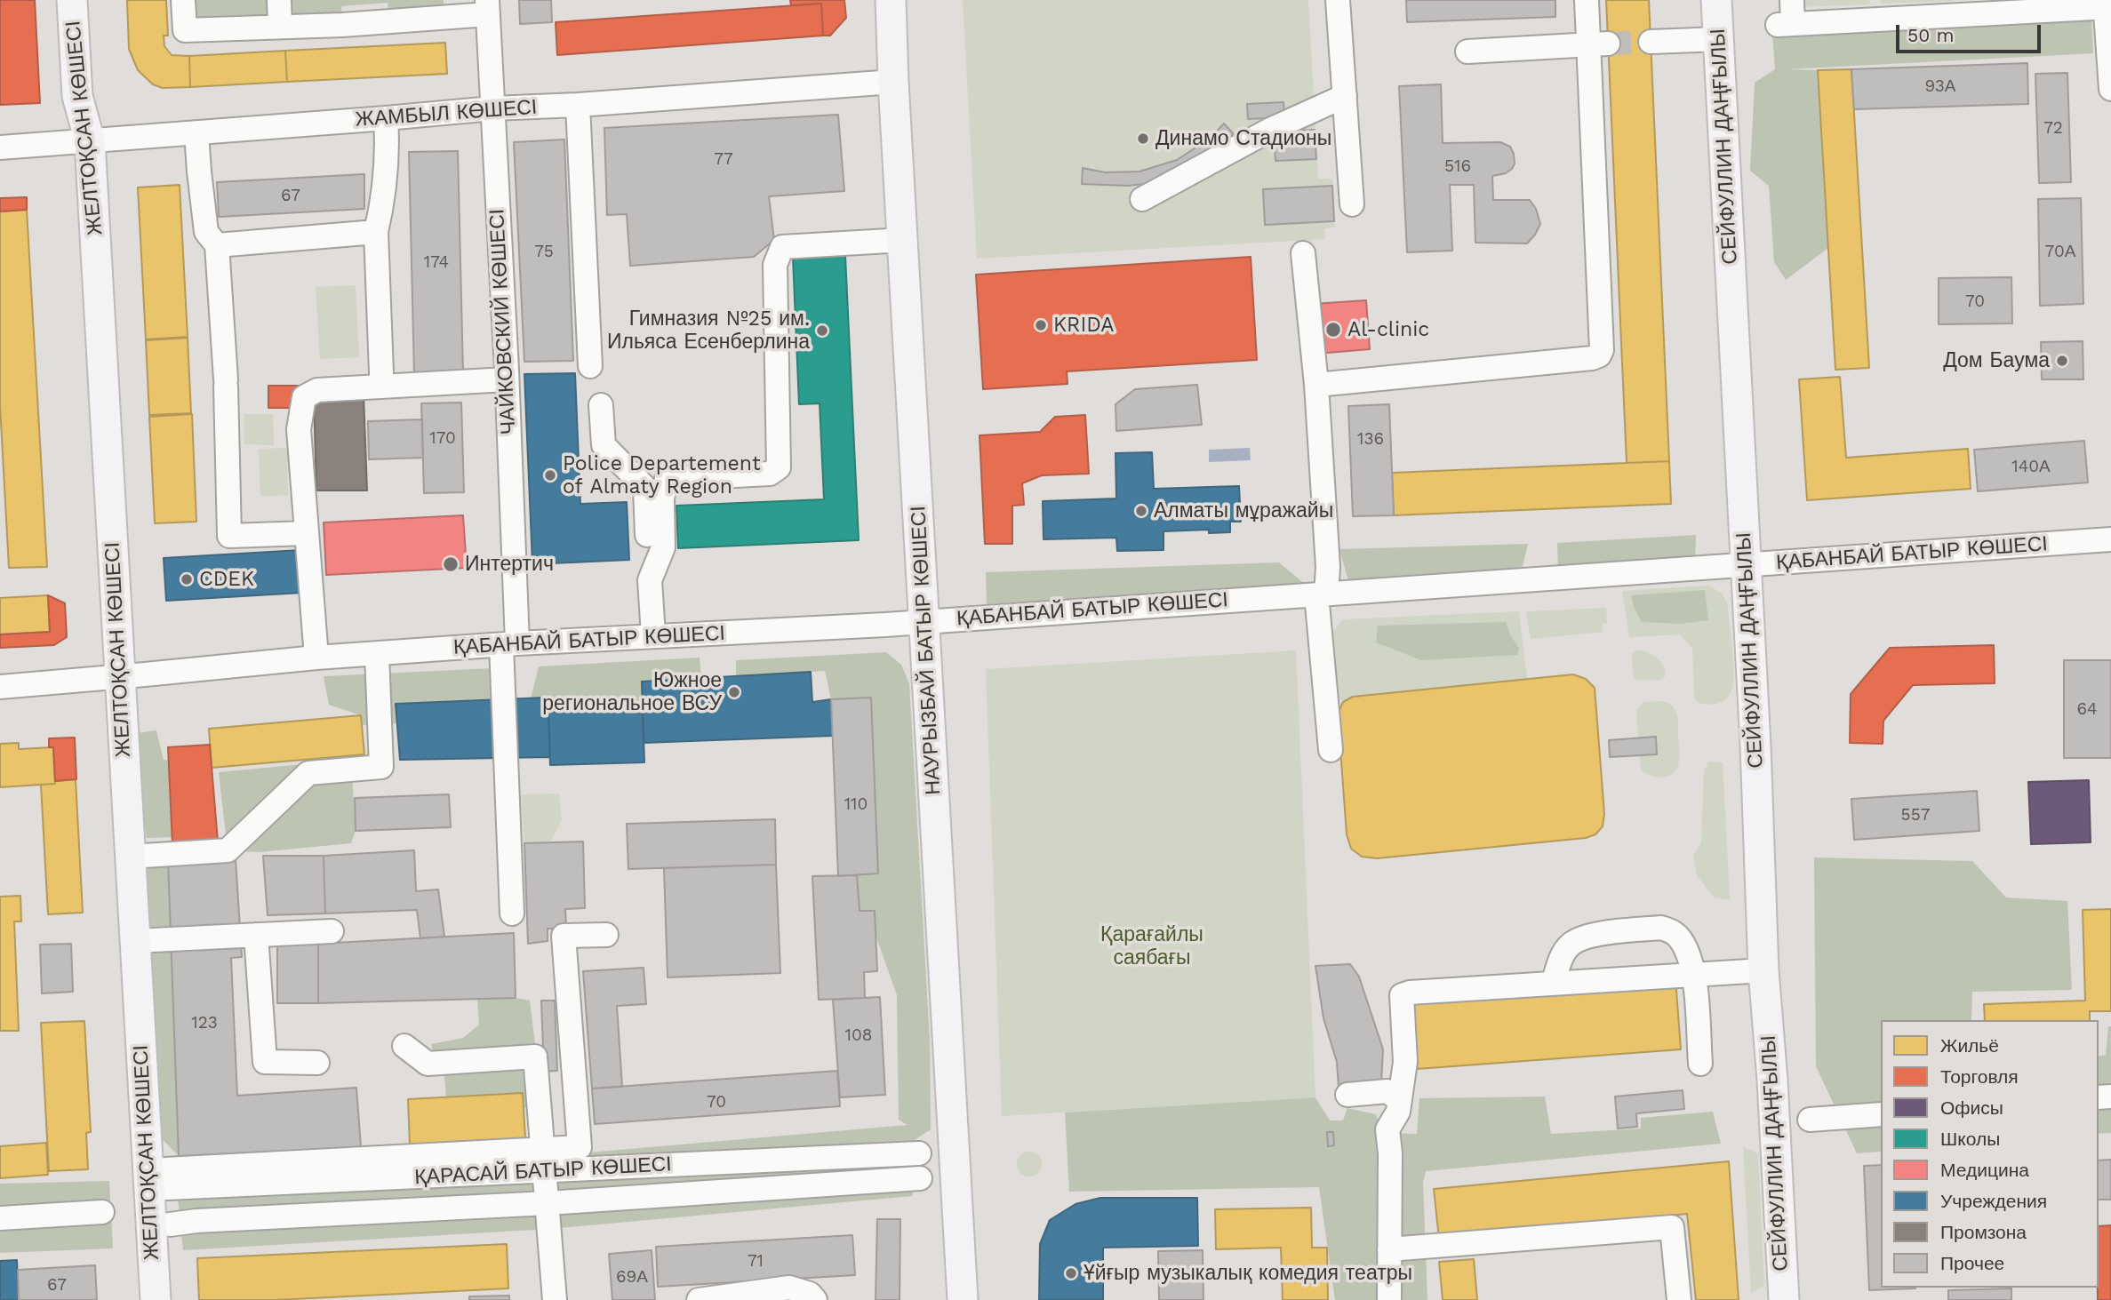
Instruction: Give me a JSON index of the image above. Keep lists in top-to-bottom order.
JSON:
{
  "streets": {
    "main road": ["ЖЕЛТОҚСАН КӨШЕСІ", "СЕЙФУЛЛИН ДАҢҒЫЛЫ", "НАУРЫЗБАЙ БАТЫР КӨШЕСІ"],
    "street": [
      "ЖАМБЫЛ КӨШЕСІ",
      "ЧАЙКОВСКИЙ КӨШЕСІ",
      "ҚАБАНБАЙ БАТЫР КӨШЕСІ",
      "ҚАРАСАЙ БАТЫР КӨШЕСІ"
    ]
  },
  "crossings": [
    ["ЖАМБЫЛ КӨШЕСІ", "ЖЕЛТОҚСАН КӨШЕСІ"],
    ["ЖАМБЫЛ КӨШЕСІ", "ЧАЙКОВСКИЙ КӨШЕСІ"],
    ["ЖАМБЫЛ КӨШЕСІ", "НАУРЫЗБАЙ БАТЫР КӨШЕСІ"],
    ["ЖЕЛТОҚСАН КӨШЕСІ", "ҚАБАНБАЙ БАТЫР КӨШЕСІ"],
    ["СЕЙФУЛЛИН ДАҢҒЫЛЫ", "ҚАБАНБАЙ БАТЫР КӨШЕСІ"],
    ["ЧАЙКОВСКИЙ КӨШЕСІ", "ҚАБАНБАЙ БАТЫР КӨШЕСІ"],
    ["ҚАБАНБАЙ БАТЫР КӨШЕСІ", "НАУРЫЗБАЙ БАТЫР КӨШЕСІ"]
  ],
  "parks": ["Қарағайлы саябағы"],
  "places": [
    "Динамо Стадионы",
    "KRIDA",
    "Al-clinic",
    "Гимназия №25 им. Ильяса Есенберлина",
    "Дом Баума",
    "Police Departement of Almaty Region",
    "Алматы мұражайы",
    "Интертич",
    "CDEK",
    "Южное региональное ВСУ",
    "Ұйғыр музыкалық комедия театры"
  ],
  "house_numbers": [
    "93А",
    "72",
    "77",
    "516",
    "67",
    "75",
    "70А",
    "174",
    "70",
    "170",
    "136",
    "140А",
    "64",
    "110",
    "557",
    "123",
    "108",
    "70",
    "71",
    "69А",
    "67"
  ],
  "legend": [
    "Жильё",
    "Торговля",
    "Офисы",
    "Школы",
    "Медицина",
    "Учреждения",
    "Промзона",
    "Прочее"
  ],
  "scale_bar": "50 m"
}
